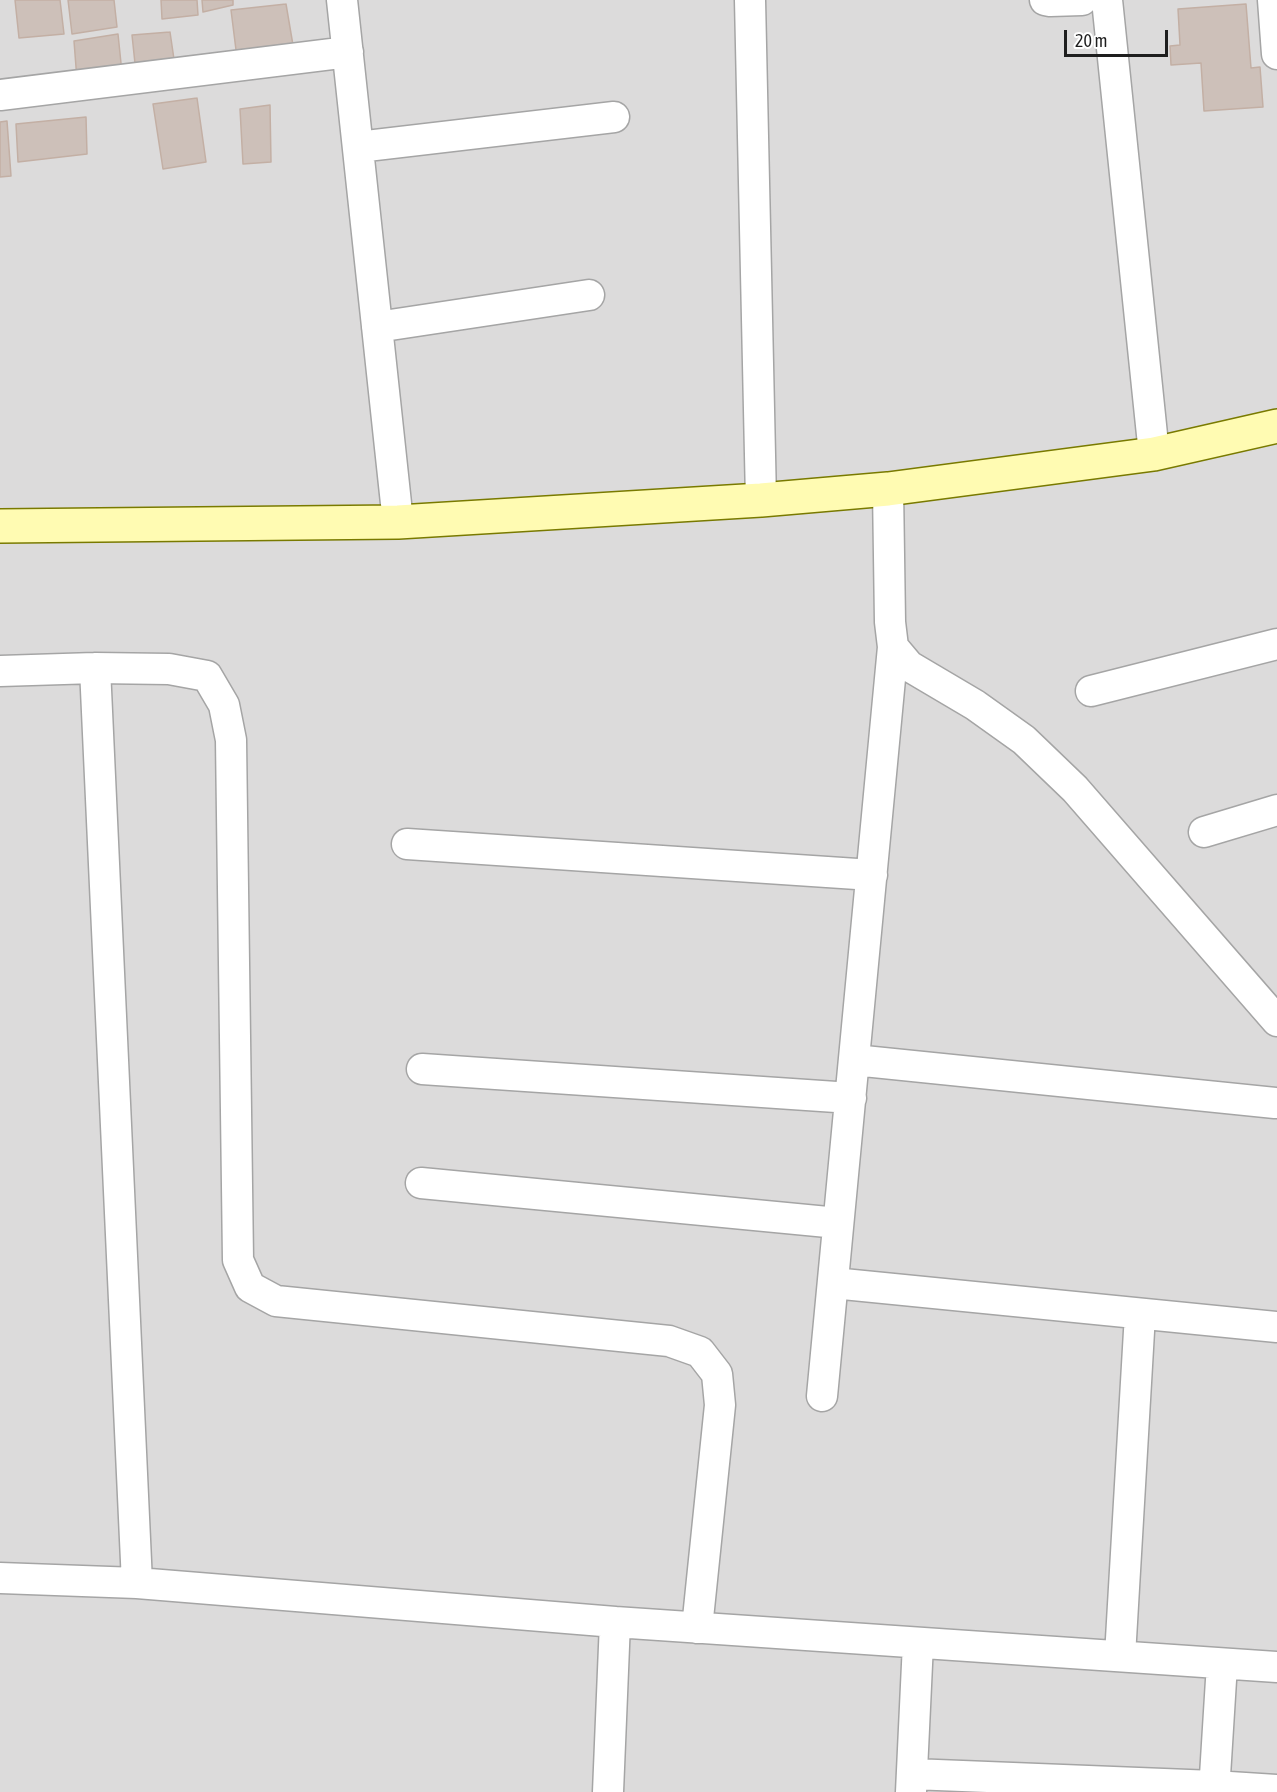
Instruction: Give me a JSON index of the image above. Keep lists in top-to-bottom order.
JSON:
{
  "scale_bar": "20 m"
}
